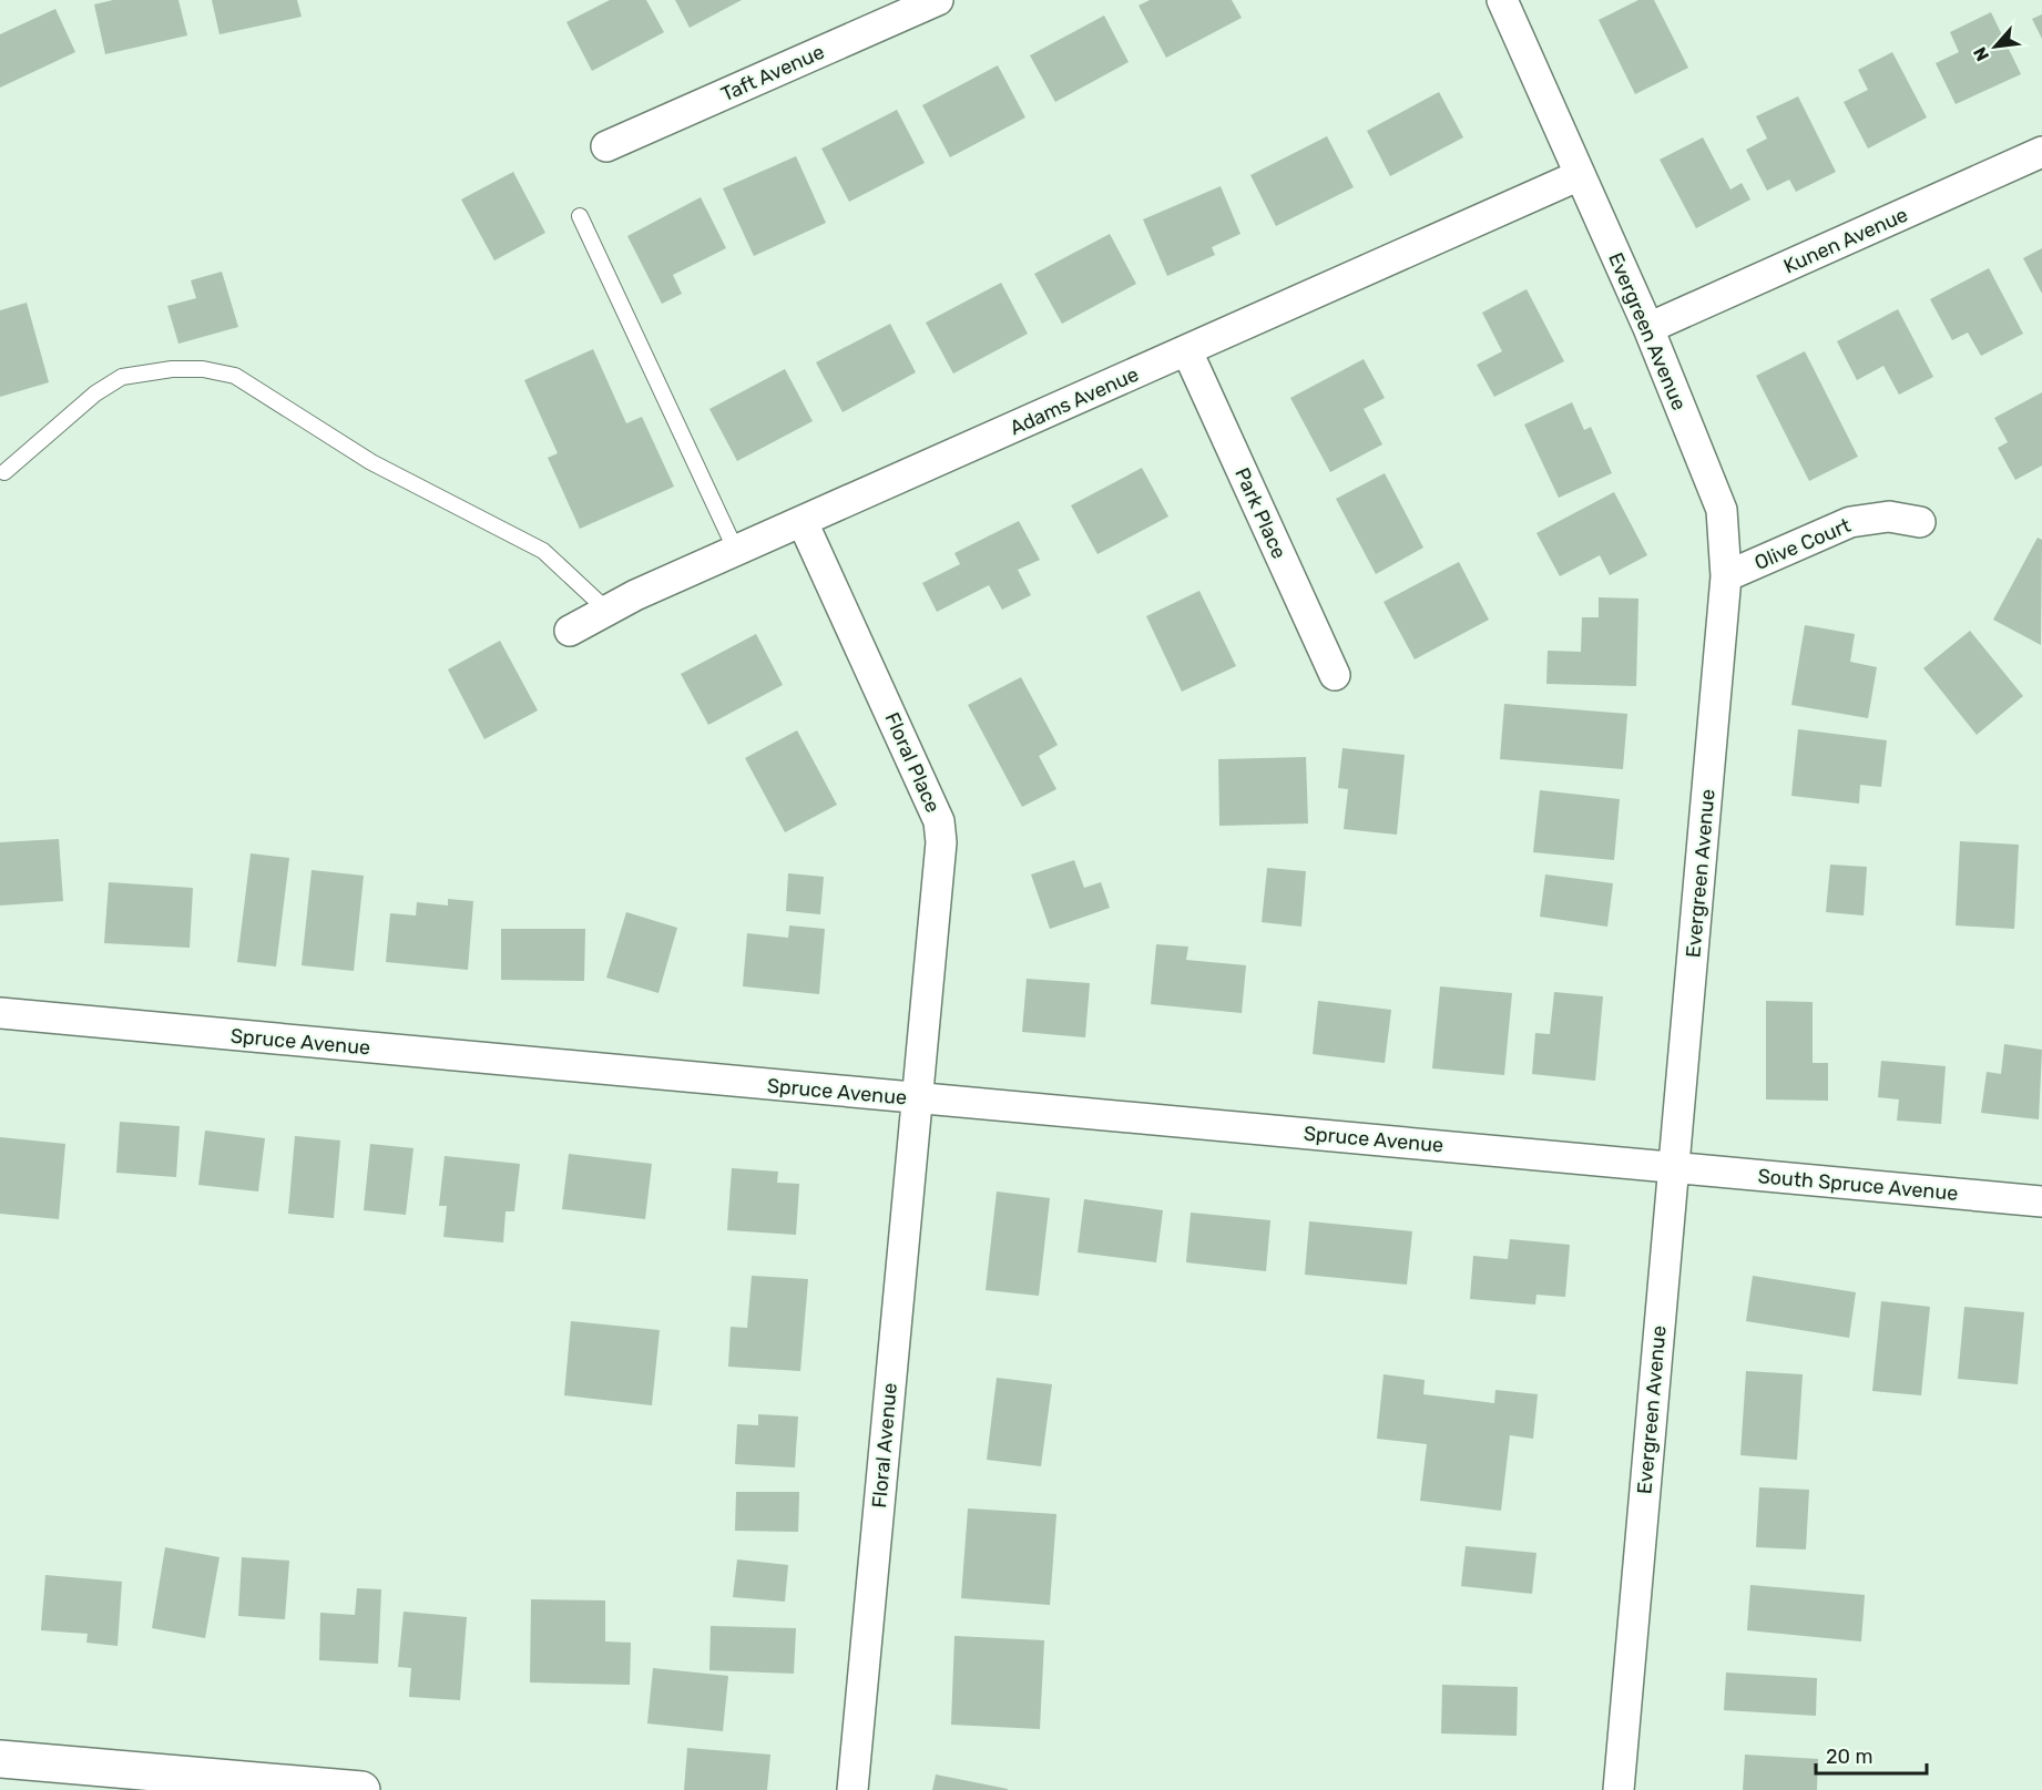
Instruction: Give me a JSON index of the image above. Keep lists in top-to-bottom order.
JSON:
{
  "streets": {
    "street": [
      "Taft Avenue",
      "Kunen Avenue",
      "Evergreen Avenue",
      "Adams Avenue",
      "Park Place",
      "Olive Court",
      "Floral Place",
      "Spruce Avenue",
      "South Spruce Avenue",
      "Floral Avenue"
    ]
  },
  "crossings": [
    ["Kunen Avenue", "Evergreen Avenue"],
    ["Evergreen Avenue", "Adams Avenue"],
    ["Evergreen Avenue", "Olive Court"],
    ["Evergreen Avenue", "Spruce Avenue"],
    ["Evergreen Avenue", "South Spruce Avenue"],
    ["Adams Avenue", "Park Place"],
    ["Adams Avenue", "Floral Place"],
    ["Floral Place", "Spruce Avenue"],
    ["Floral Place", "Floral Avenue"],
    ["Spruce Avenue", "South Spruce Avenue"],
    ["Spruce Avenue", "Floral Avenue"]
  ],
  "scale_bar": "20 m",
  "north": "bottom left"
}
